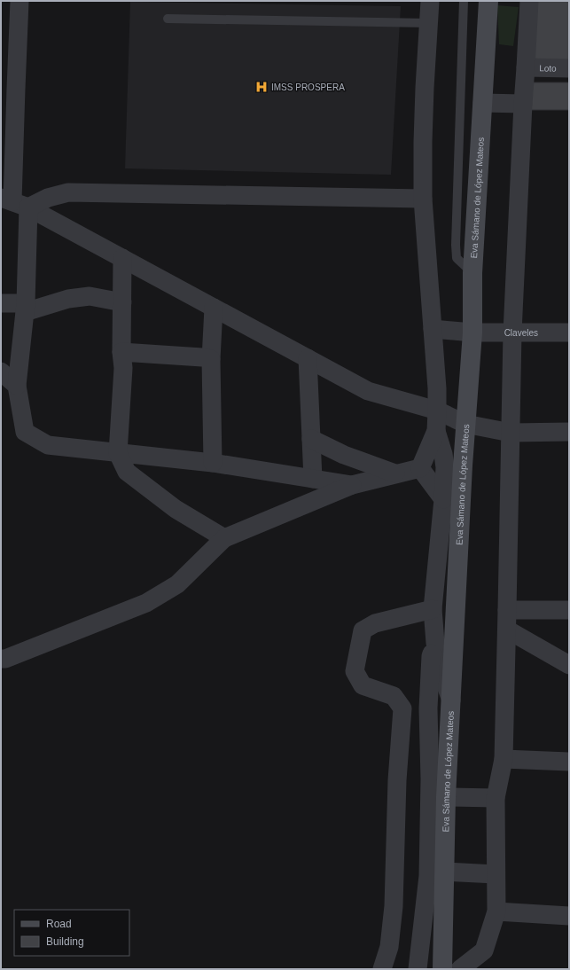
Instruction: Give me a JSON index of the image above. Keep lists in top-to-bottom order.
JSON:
{
  "streets": {
    "main road": ["Eva Sámano de López Mateos"],
    "street": ["Loto", "Claveles"]
  },
  "crossings": [
    ["Eva Sámano de López Mateos", "Claveles"]
  ],
  "places": {
    "hospital": ["IMSS PROSPERA"]
  },
  "legend": ["Road", "Building"]
}
